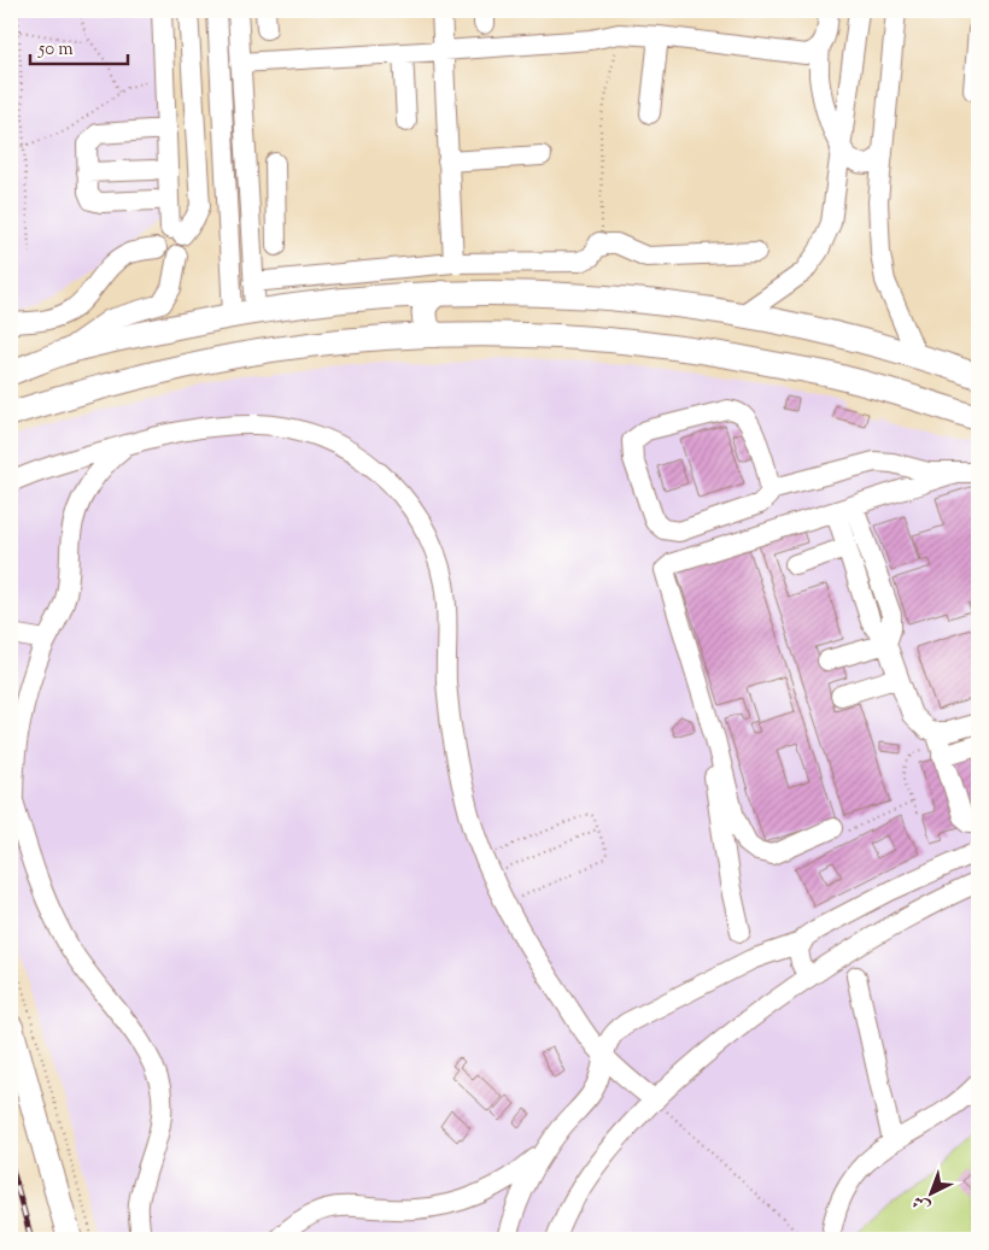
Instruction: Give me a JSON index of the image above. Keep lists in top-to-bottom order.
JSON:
{
  "scale_bar": "50 m",
  "north": "bottom left"
}
